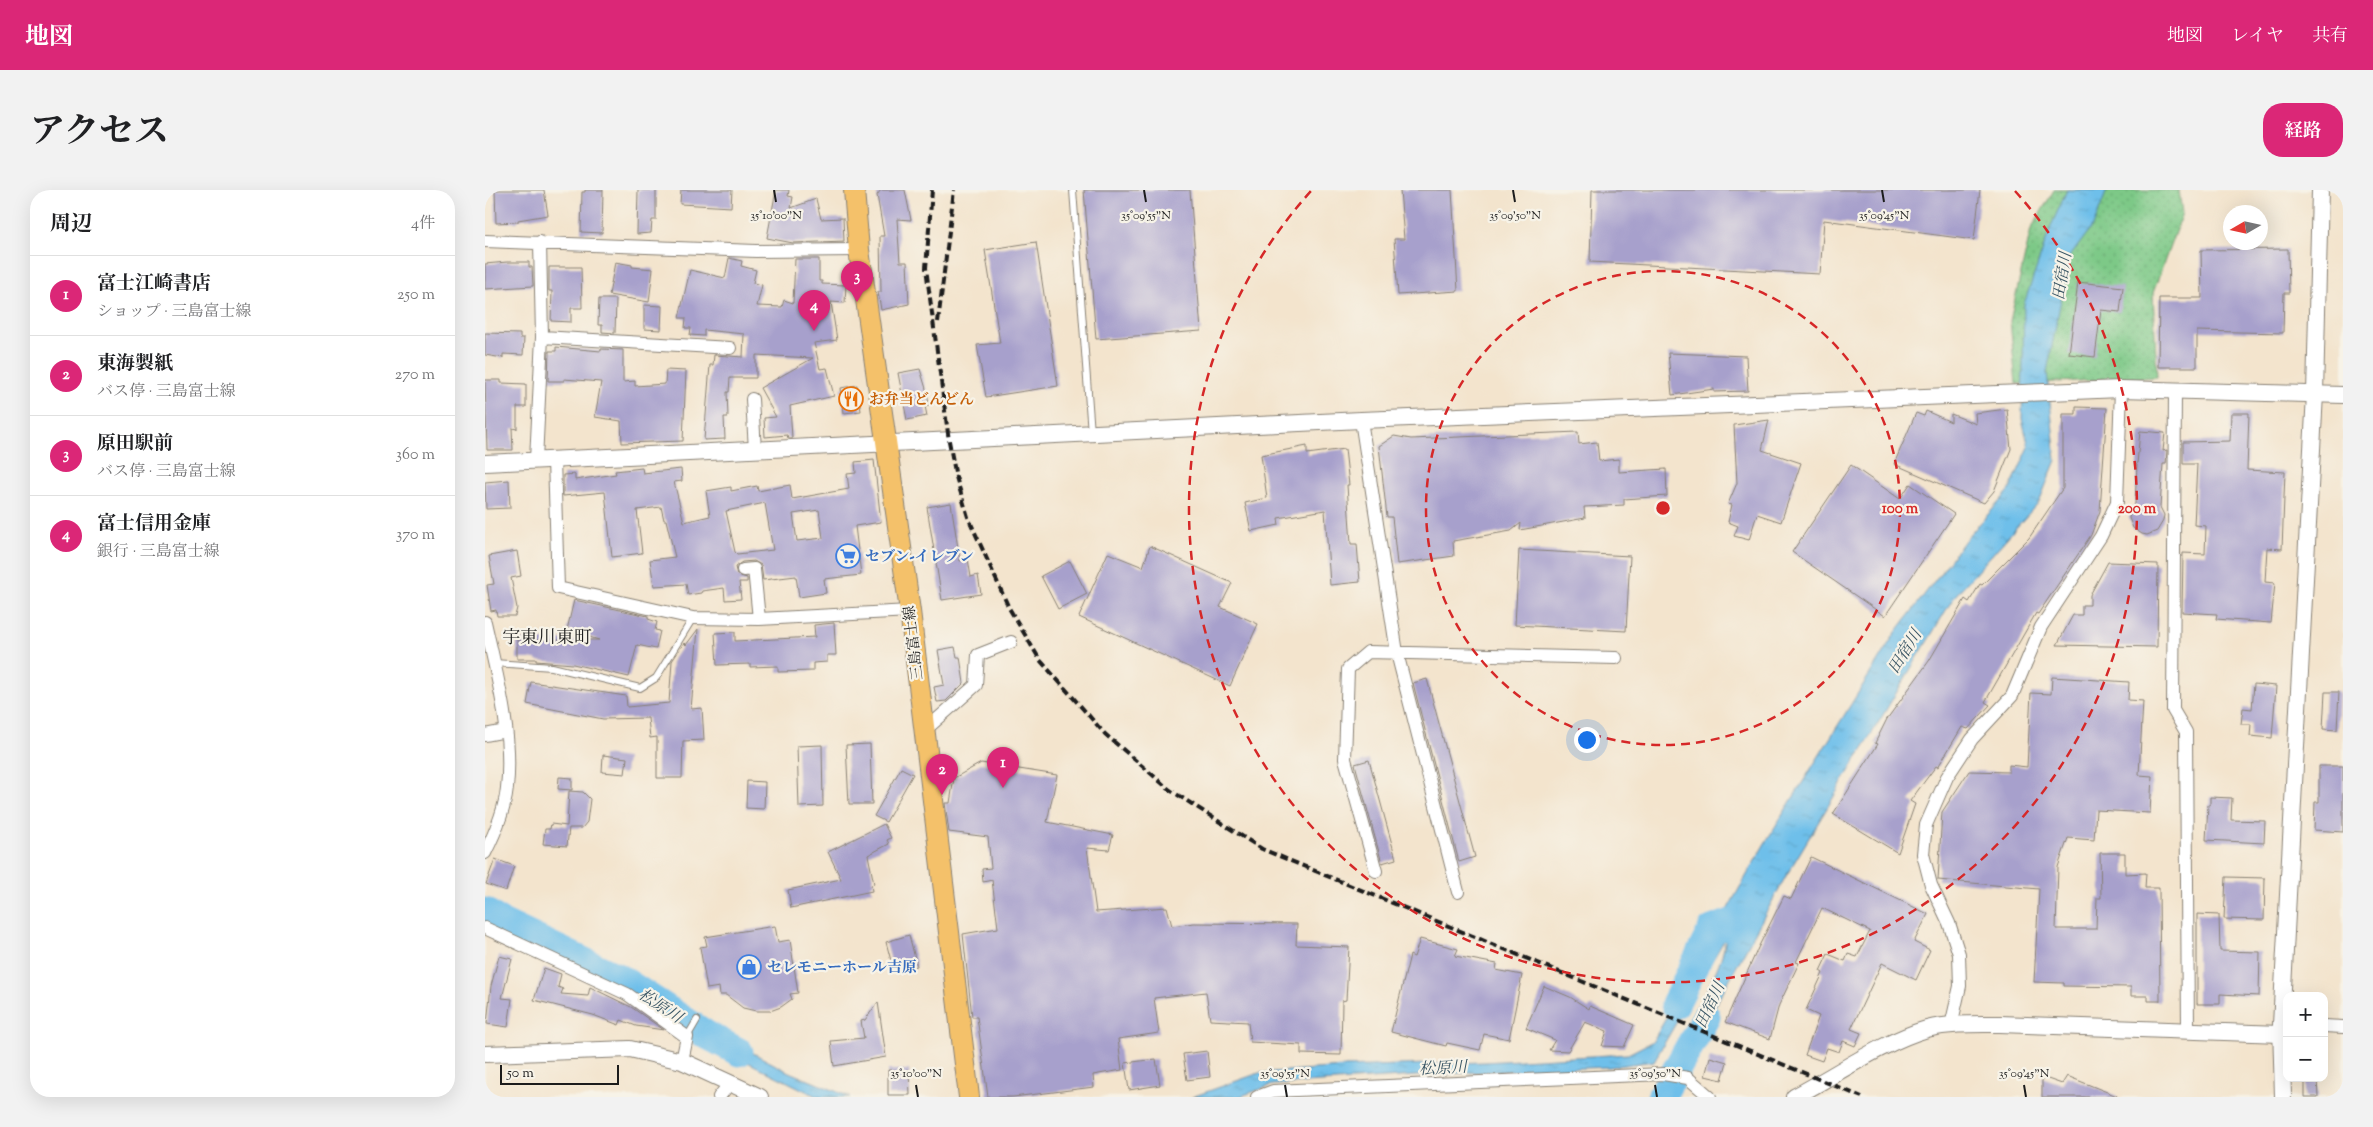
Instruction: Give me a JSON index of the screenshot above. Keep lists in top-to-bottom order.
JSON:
{
  "streets": {
    "main road": ["三島富士線"]
  },
  "districts": ["宇東川東町"],
  "water": ["田宿川", "松原川"],
  "places": {
    "restaurant": ["お弁当どんどん"],
    "supermarket": ["セブン-イレブン"],
    "shop": ["セレモニーホール吉原"]
  },
  "scale_bar": "50 m",
  "north": "left",
  "page": {
    "header": "地図",
    "nav": ["地図", "レイヤ", "共有"],
    "title": "アクセス",
    "buttons": "経路",
    "heading": ["周辺", "4件"],
    "list": [
      {
        "mark": "1",
        "name": "富士江崎書店",
        "note": "ショップ · 三島富士線",
        "value": "250 m"
      },
      {
        "mark": "2",
        "name": "東海製紙",
        "note": "バス停 · 三島富士線",
        "value": "270 m"
      },
      {
        "mark": "3",
        "name": "原田駅前",
        "note": "バス停 · 三島富士線",
        "value": "360 m"
      },
      {
        "mark": "4",
        "name": "富士信用金庫",
        "note": "銀行 · 三島富士線",
        "value": "370 m"
      }
    ],
    "pins": [
      "3",
      "4",
      "1",
      "2"
    ],
    "map_buttons": ["+", "−"],
    "scale": "50 m"
  },
  "coordinates": [
    "35°10'00\"N",
    "35°09'55\"N",
    "35°09'50\"N",
    "35°09'45\"N"
  ],
  "rings": ["100 m", "200 m"]
}
